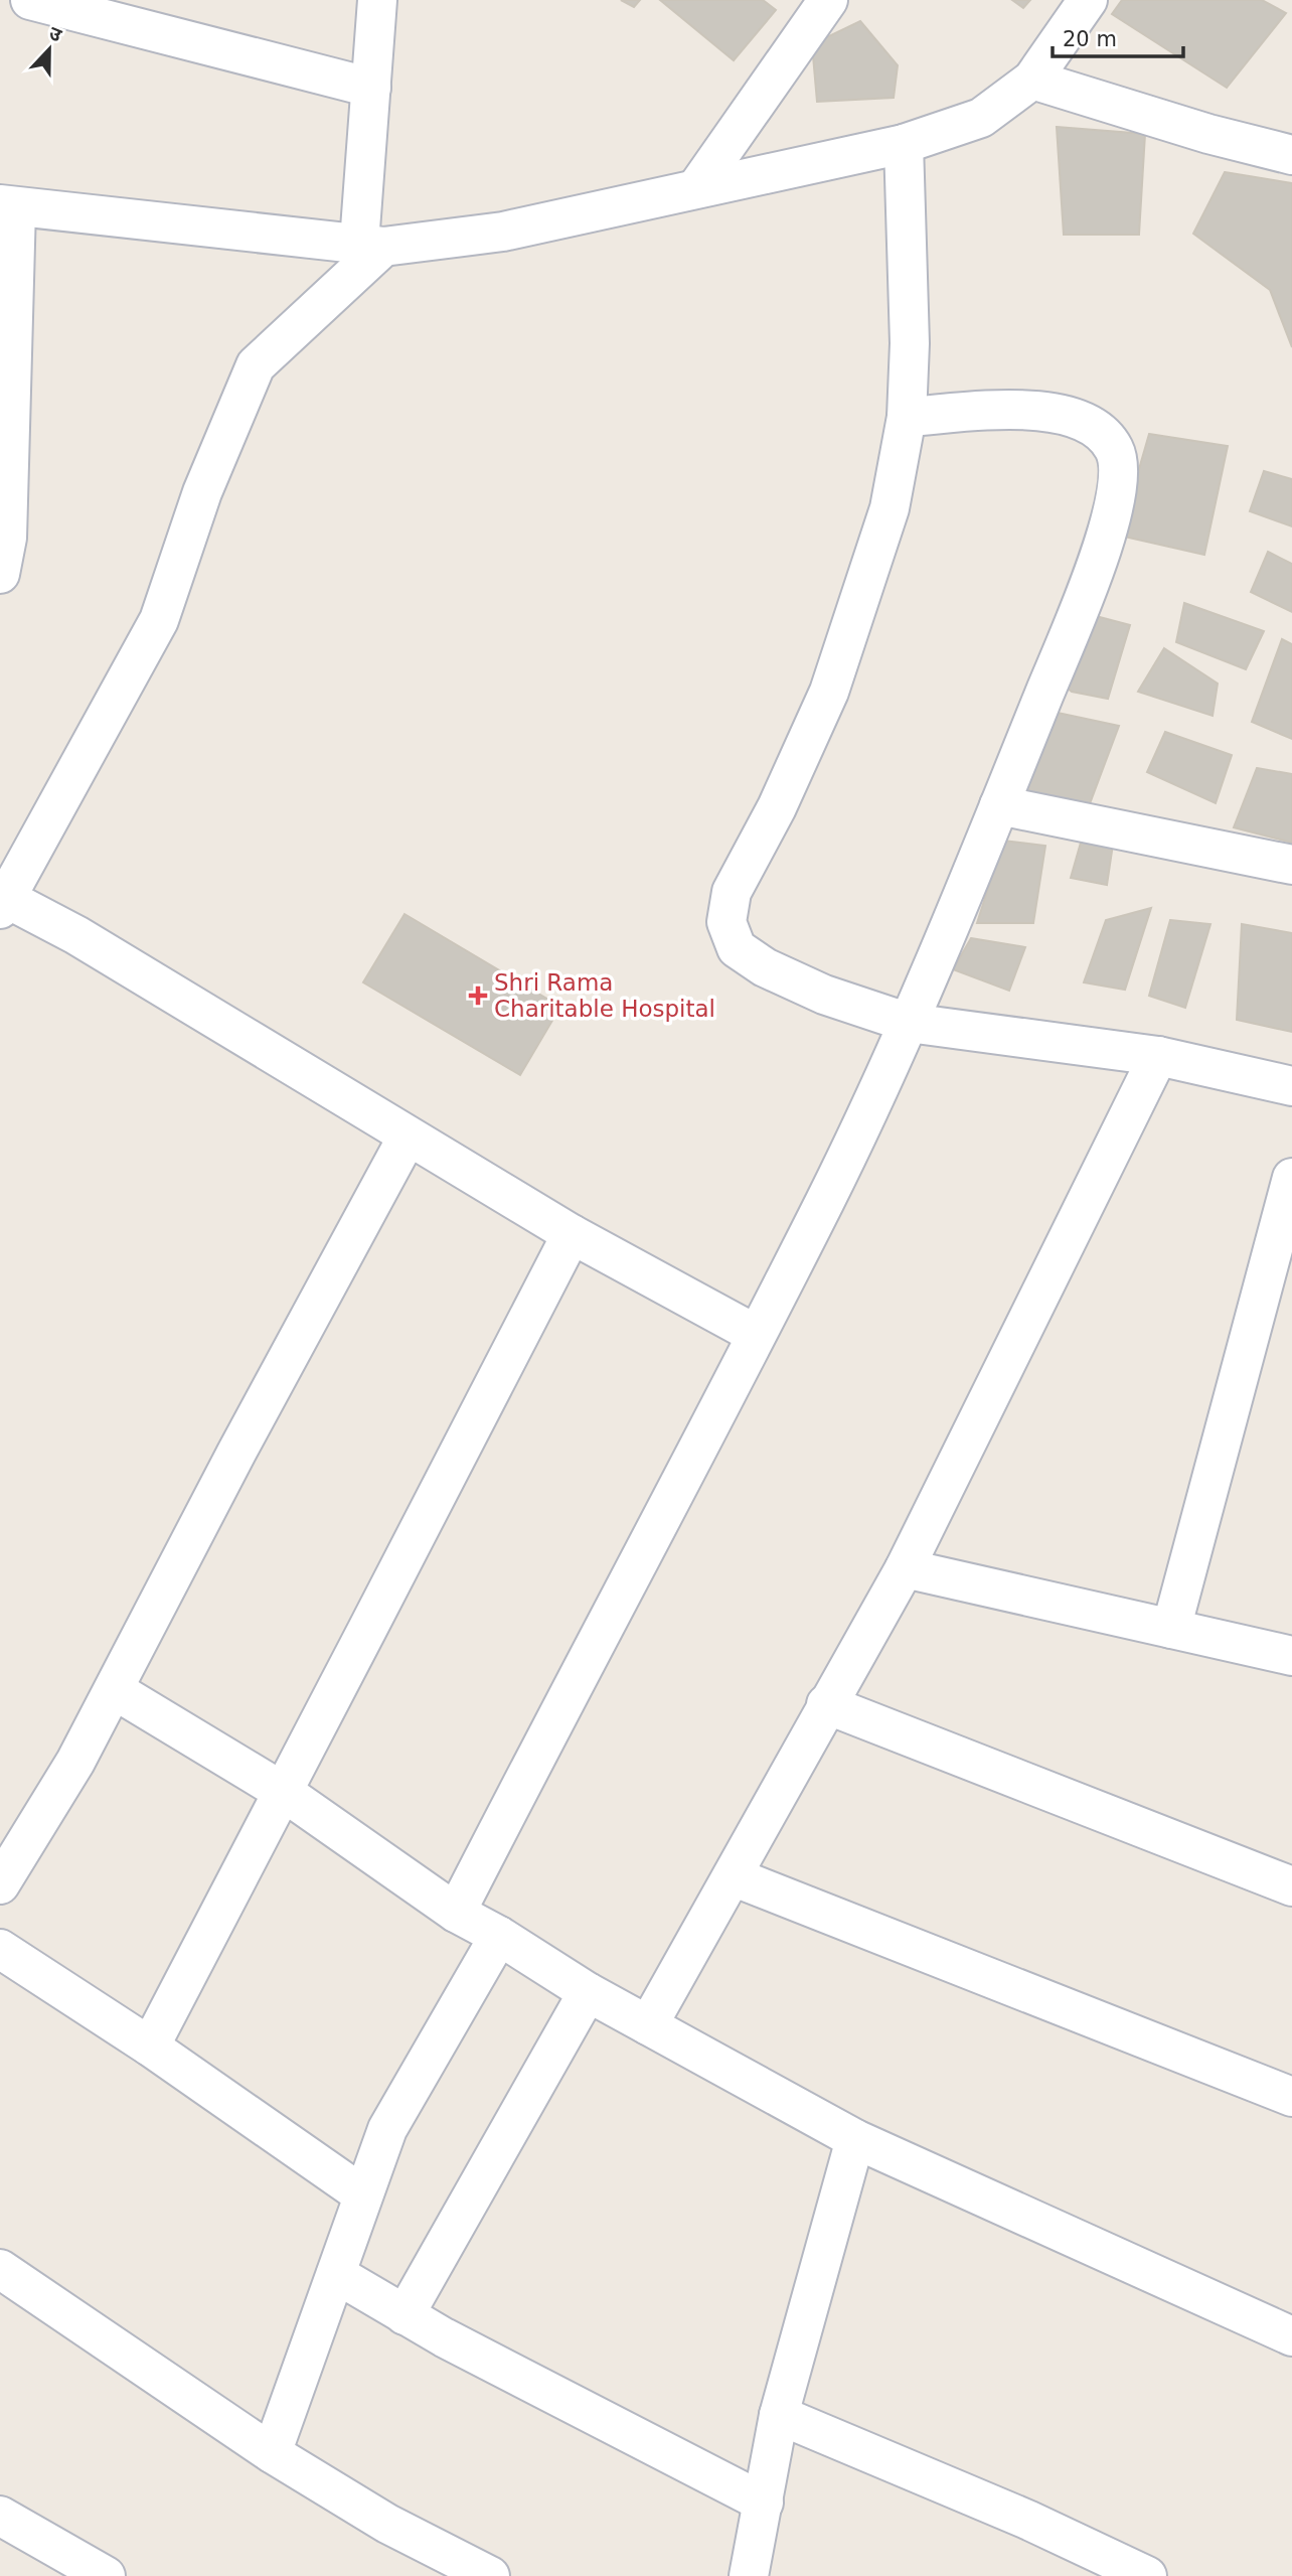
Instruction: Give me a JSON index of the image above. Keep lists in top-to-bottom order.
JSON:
{
  "places": {
    "health": ["Shri Rama Charitable Hospital"]
  },
  "scale_bar": "20 m",
  "north": "top"
}
